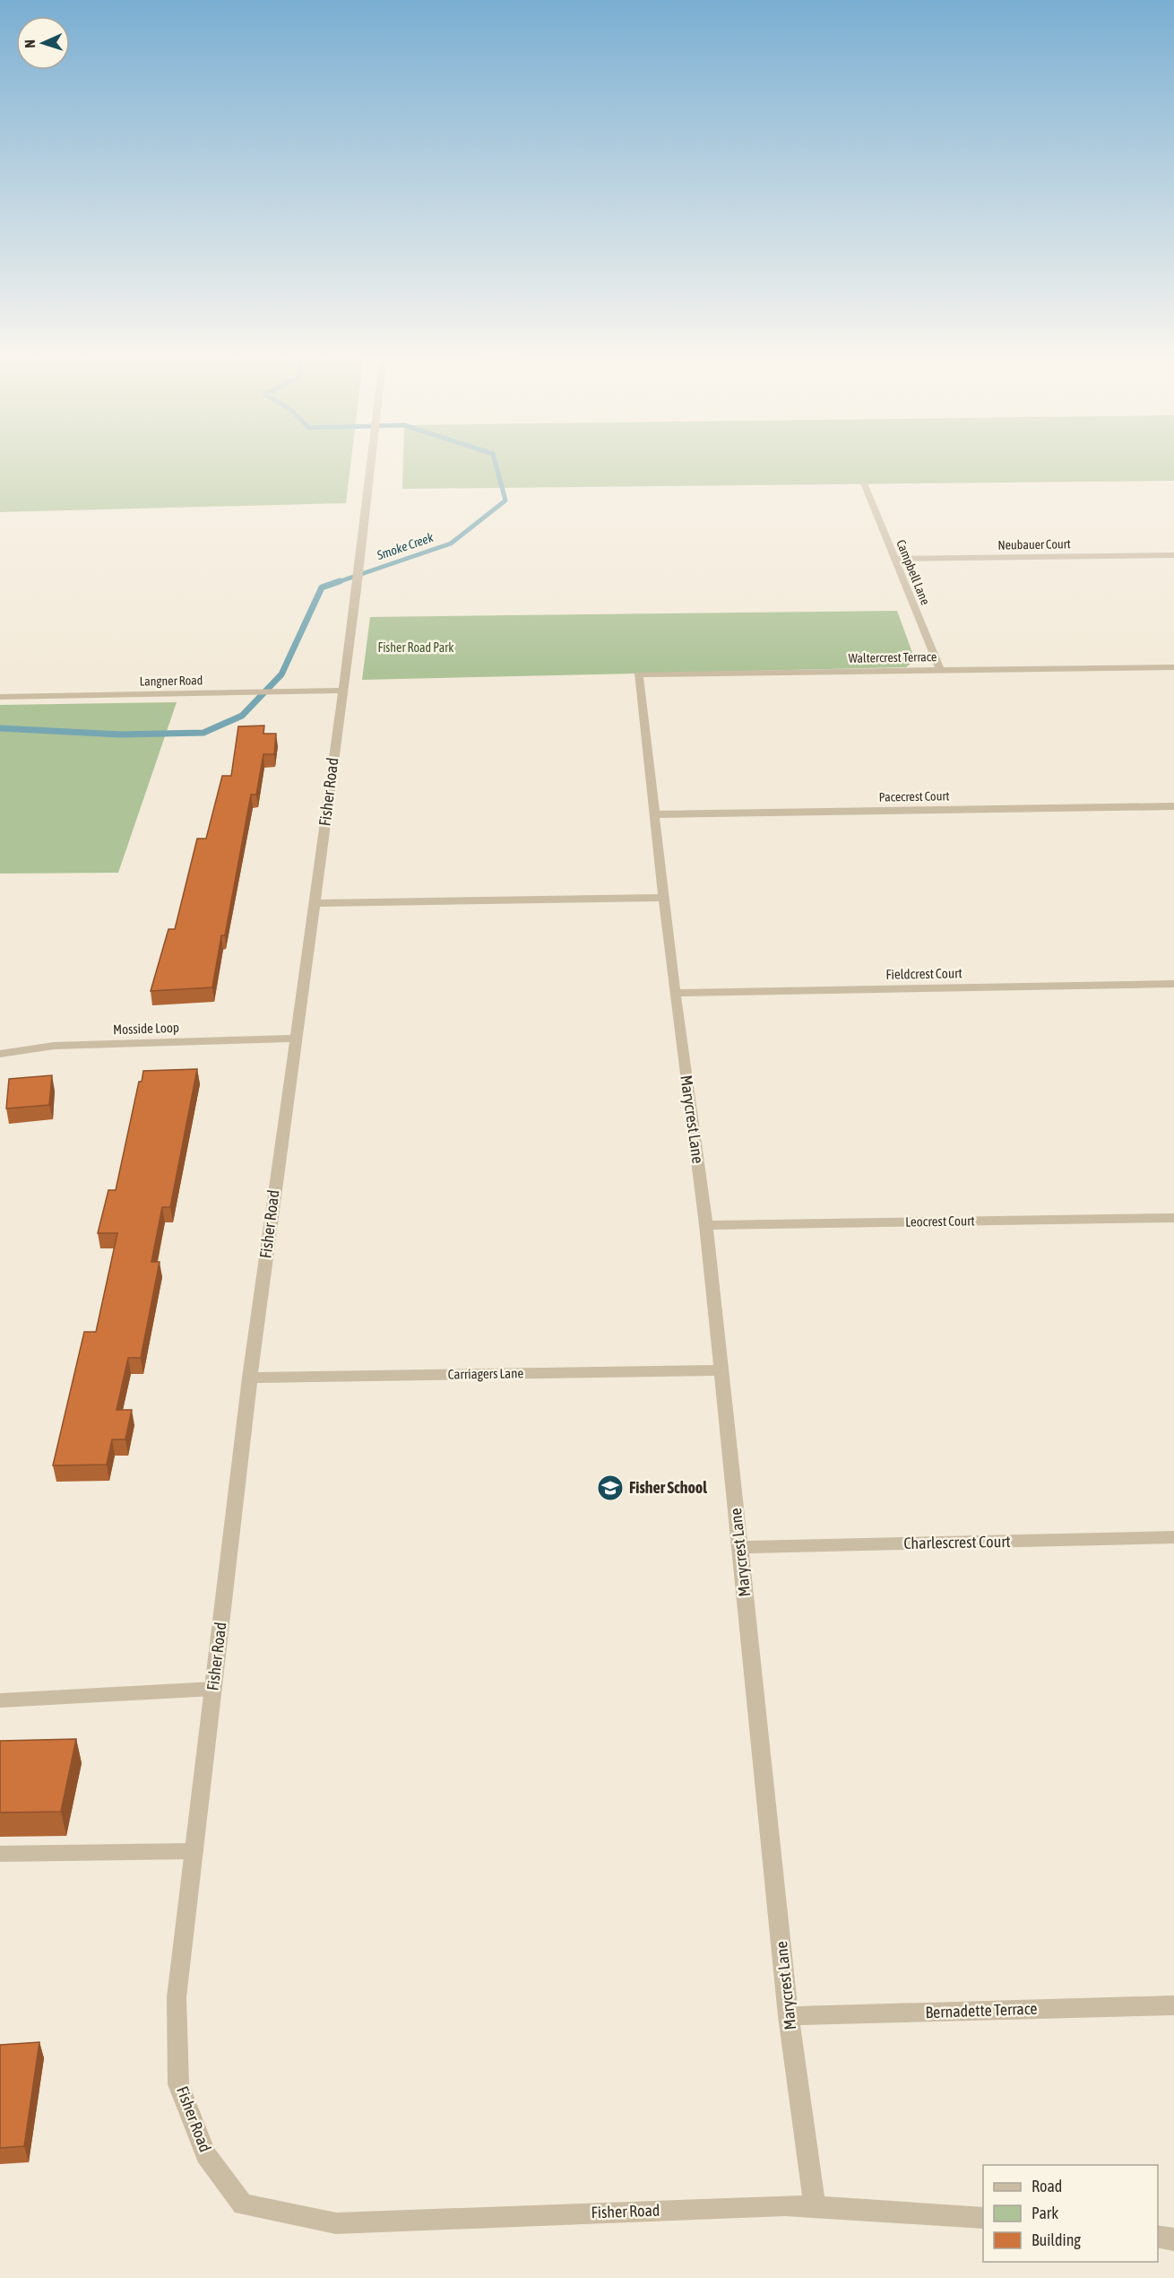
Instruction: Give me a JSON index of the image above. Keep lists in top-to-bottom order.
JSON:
{
  "streets": {
    "street": [
      "Neubauer Court",
      "Campbell Lane",
      "Waltercrest Terrace",
      "Langner Road",
      "Fisher Road",
      "Pacecrest Court",
      "Fieldcrest Court",
      "Mosside Loop",
      "Marycrest Lane",
      "Leocrest Court",
      "Carriagers Lane",
      "Charlescrest Court",
      "Bernadette Terrace"
    ]
  },
  "crossings": [
    ["Neubauer Court", "Campbell Lane"],
    ["Campbell Lane", "Waltercrest Terrace"],
    ["Waltercrest Terrace", "Marycrest Lane"],
    ["Langner Road", "Fisher Road"],
    ["Fisher Road", "Mosside Loop"],
    ["Fisher Road", "Marycrest Lane"],
    ["Fisher Road", "Carriagers Lane"],
    ["Pacecrest Court", "Marycrest Lane"],
    ["Fieldcrest Court", "Marycrest Lane"],
    ["Marycrest Lane", "Leocrest Court"],
    ["Marycrest Lane", "Carriagers Lane"],
    ["Marycrest Lane", "Charlescrest Court"],
    ["Marycrest Lane", "Bernadette Terrace"]
  ],
  "water": ["Smoke Creek"],
  "parks": ["Fisher Road Park"],
  "places": {
    "school or university": ["Fisher School"]
  },
  "legend": ["Road", "Park", "Building"],
  "north": "left"
}
